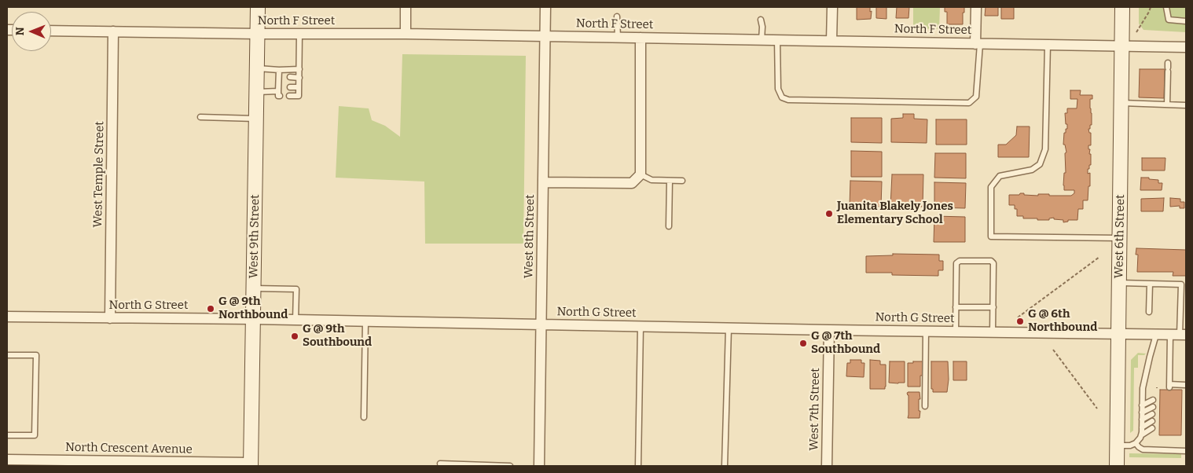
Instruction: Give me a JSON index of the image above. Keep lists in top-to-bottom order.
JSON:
{
  "streets": {
    "street": [
      "North F Street",
      "West Temple Street",
      "West 9th Street",
      "West 8th Street",
      "West 6th Street",
      "North G Street",
      "West 7th Street",
      "North Crescent Avenue"
    ]
  },
  "crossings": [
    ["North F Street", "West Temple Street"],
    ["North F Street", "West 9th Street"],
    ["North F Street", "West 8th Street"],
    ["North F Street", "West 6th Street"],
    ["West Temple Street", "North G Street"],
    ["West 9th Street", "North G Street"],
    ["West 9th Street", "North Crescent Avenue"],
    ["West 8th Street", "North G Street"],
    ["West 6th Street", "North G Street"],
    ["North G Street", "West 7th Street"]
  ],
  "places": [
    "Juanita Blakely Jones Elementary School",
    "G @ 9th Northbound",
    "G @ 6th Northbound",
    "G @ 9th Southbound",
    "G @ 7th Southbound"
  ],
  "north": "left"
}
